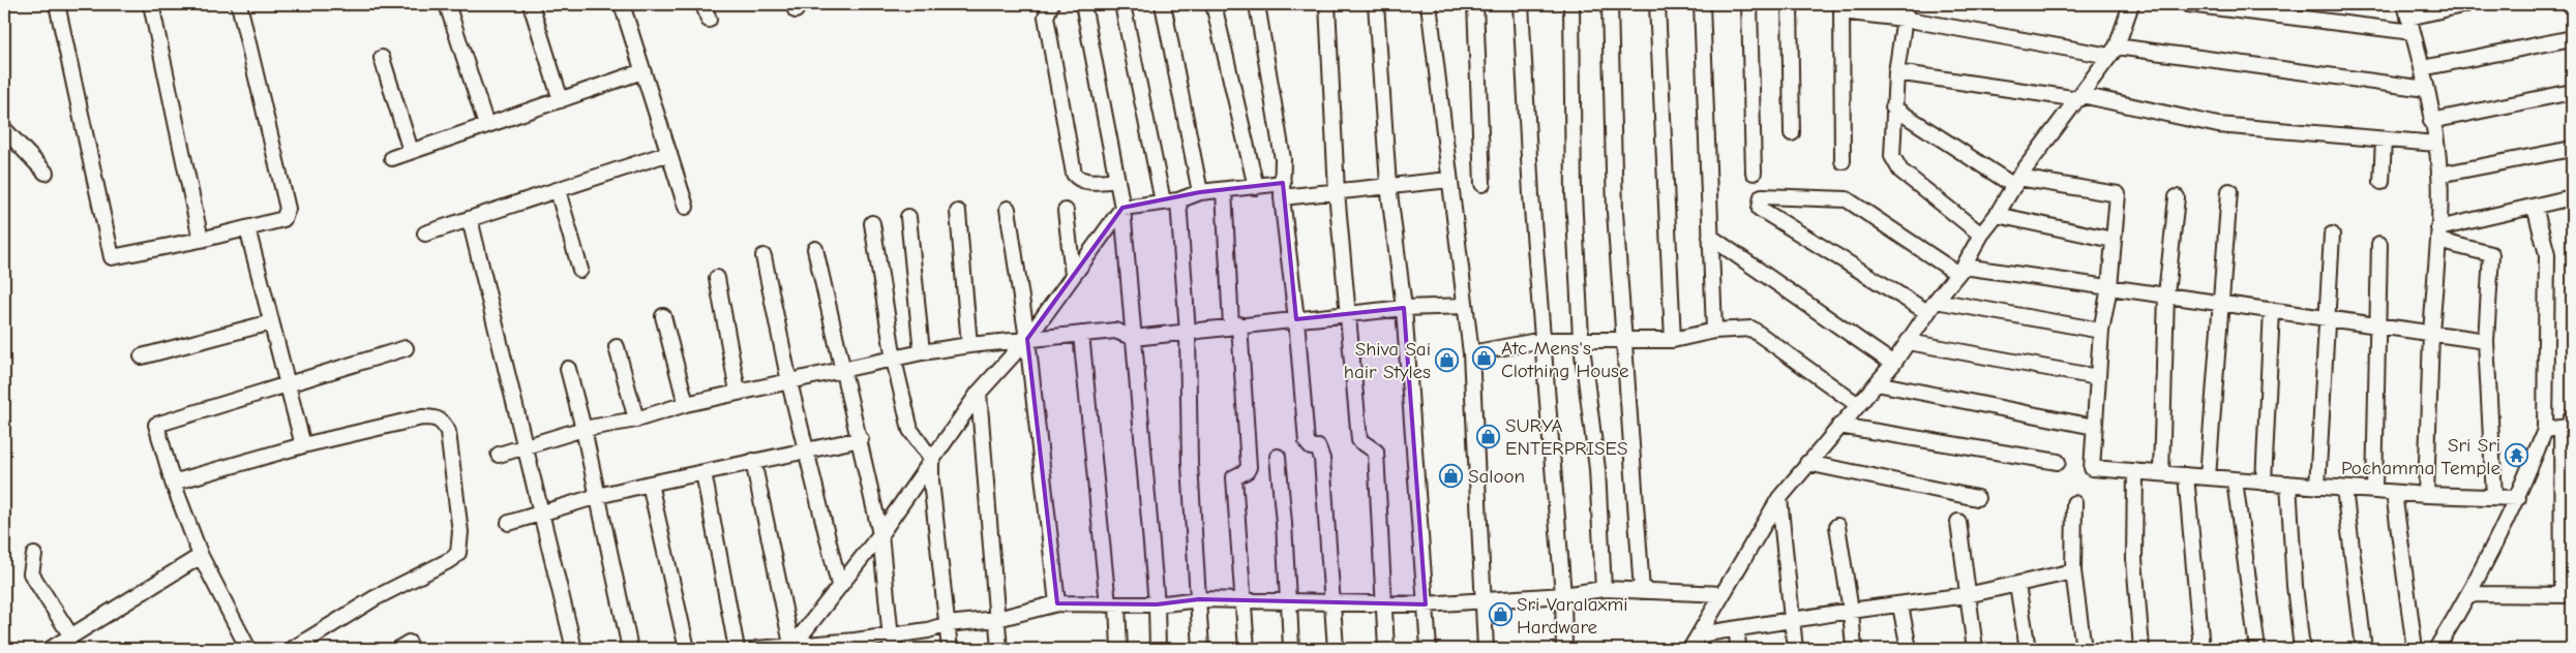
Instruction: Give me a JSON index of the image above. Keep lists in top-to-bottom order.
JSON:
{
  "places": {
    "shop": [
      "Atc Mens's Clothing House",
      "Shiva Sai hair Styles",
      "SURYA ENTERPRISES",
      "Saloon",
      "Sri Varalaxmi Hardware"
    ],
    "temple": ["Sri Sri Pochamma Temple"]
  }
}
